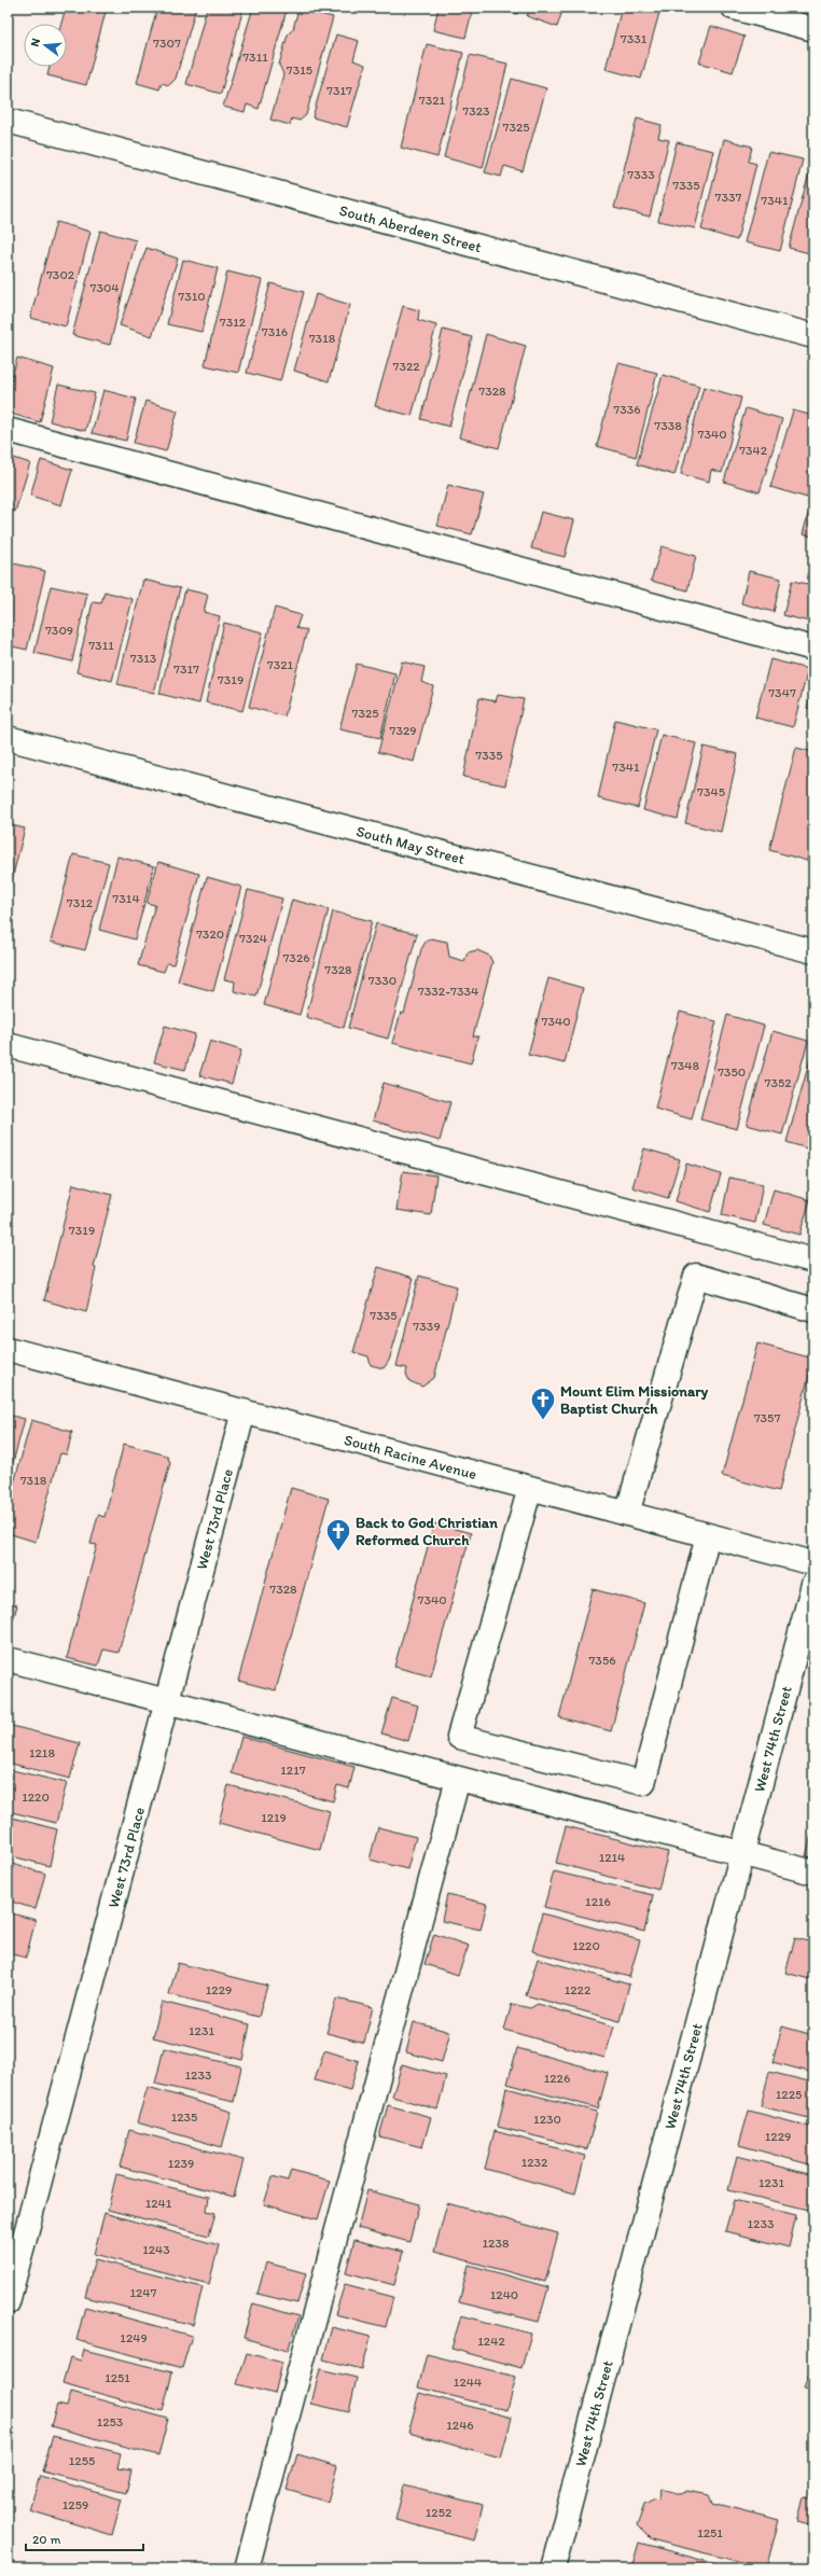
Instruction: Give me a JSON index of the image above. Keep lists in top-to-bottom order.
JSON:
{
  "streets": {
    "street": [
      "South Aberdeen Street",
      "South May Street",
      "South Racine Avenue",
      "West 73rd Place",
      "West 74th Street"
    ]
  },
  "crossings": [
    ["South Racine Avenue", "West 73rd Place"]
  ],
  "places": {
    "church": ["Mount Elim Missionary Baptist Church", "Back to God Christian Reformed Church"]
  },
  "house_numbers": [
    "7331",
    "7307",
    "7311",
    "7315",
    "7317",
    "7321",
    "7323",
    "7325",
    "7333",
    "7335",
    "7337",
    "7341",
    "7302",
    "7304",
    "7310",
    "7312",
    "7316",
    "7318",
    "7322",
    "7328",
    "7336",
    "7338",
    "7340",
    "7342",
    "7309",
    "7311",
    "7313",
    "7321",
    "7317",
    "7319",
    "7347",
    "7325",
    "7329",
    "7335",
    "7341",
    "7345",
    "7314",
    "7312",
    "7320",
    "7324",
    "7326",
    "7328",
    "7330",
    "7332-7334",
    "7340",
    "7348",
    "7350",
    "7352",
    "7319",
    "7335",
    "7339",
    "7357",
    "7318",
    "7328",
    "7340",
    "7356",
    "1218",
    "1217",
    "1220",
    "1219",
    "1214",
    "1216",
    "1220",
    "1229",
    "1222",
    "1231",
    "1233",
    "1226",
    "1225",
    "1235",
    "1230",
    "1229",
    "1232",
    "1239",
    "1231",
    "1241",
    "1233",
    "1238",
    "1243",
    "1247",
    "1240",
    "1249",
    "1242",
    "1251",
    "1244",
    "1253",
    "1246",
    "1255",
    "1259",
    "1252",
    "1251"
  ],
  "scale_bar": "20 m",
  "north": "left"
}
